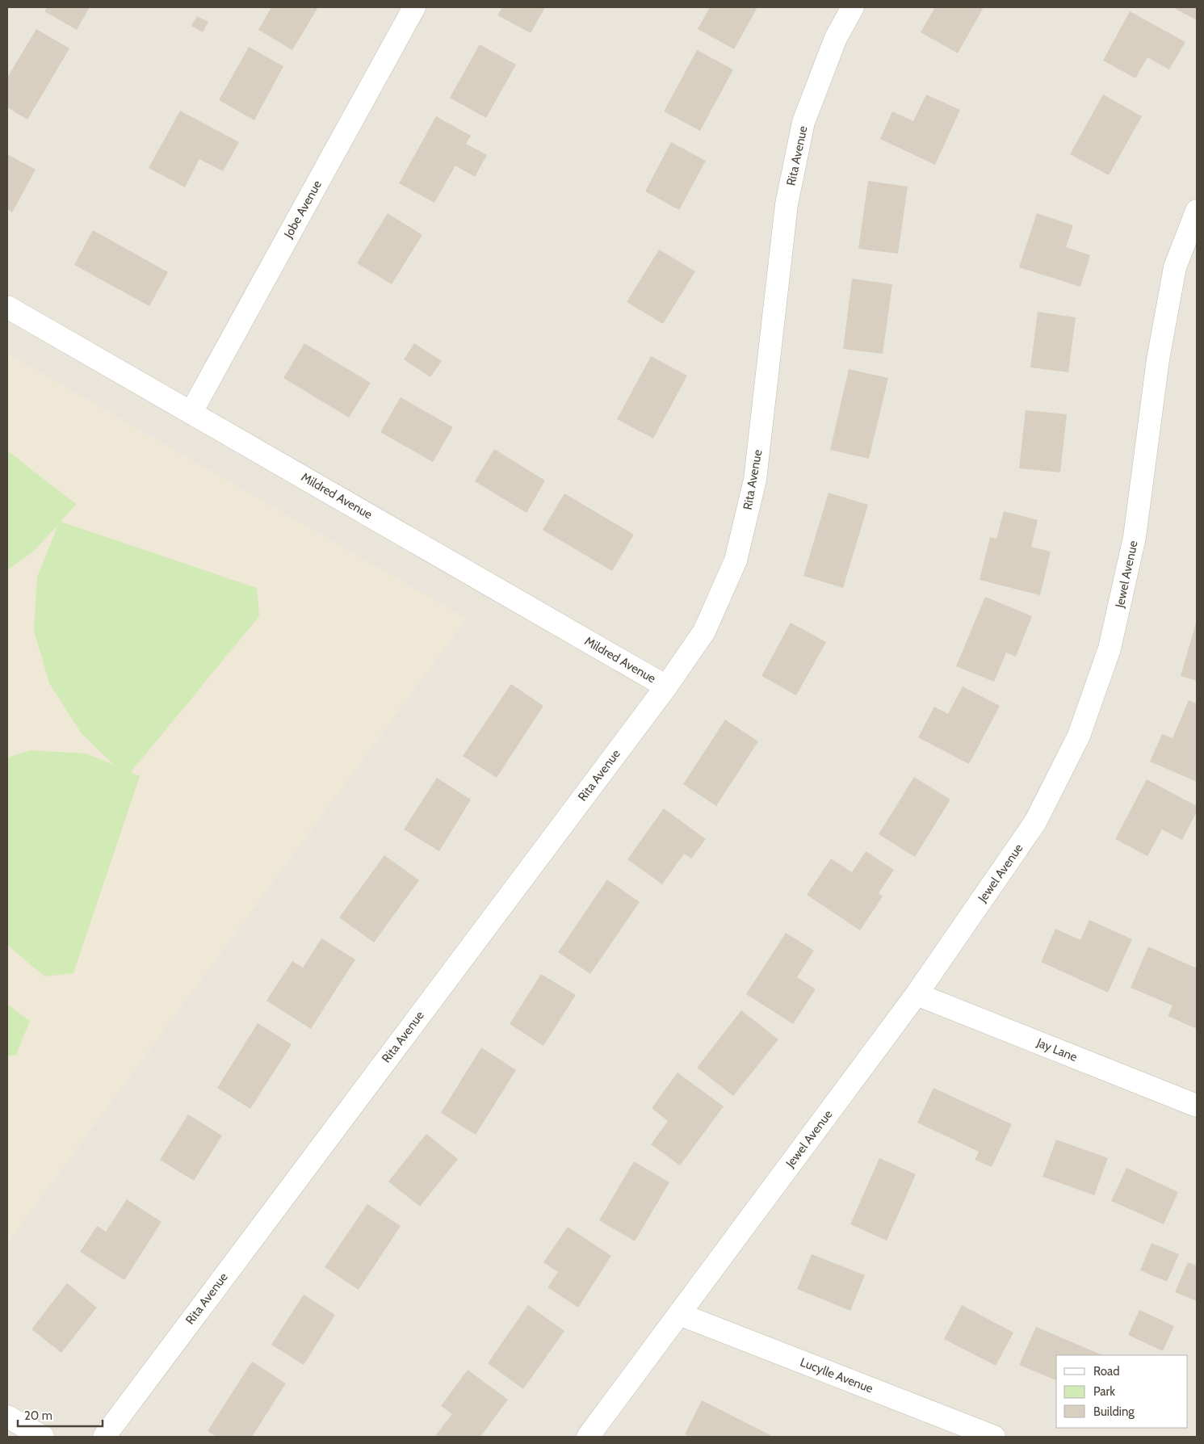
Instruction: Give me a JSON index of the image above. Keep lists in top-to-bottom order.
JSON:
{
  "streets": {
    "street": [
      "Rita Avenue",
      "Jobe Avenue",
      "Mildred Avenue",
      "Jewel Avenue",
      "Jay Lane",
      "Lucylle Avenue"
    ]
  },
  "crossings": [
    ["Rita Avenue", "Mildred Avenue"],
    ["Jobe Avenue", "Mildred Avenue"],
    ["Jewel Avenue", "Jay Lane"],
    ["Jewel Avenue", "Lucylle Avenue"]
  ],
  "legend": ["Road", "Park", "Building"],
  "scale_bar": "20 m"
}
